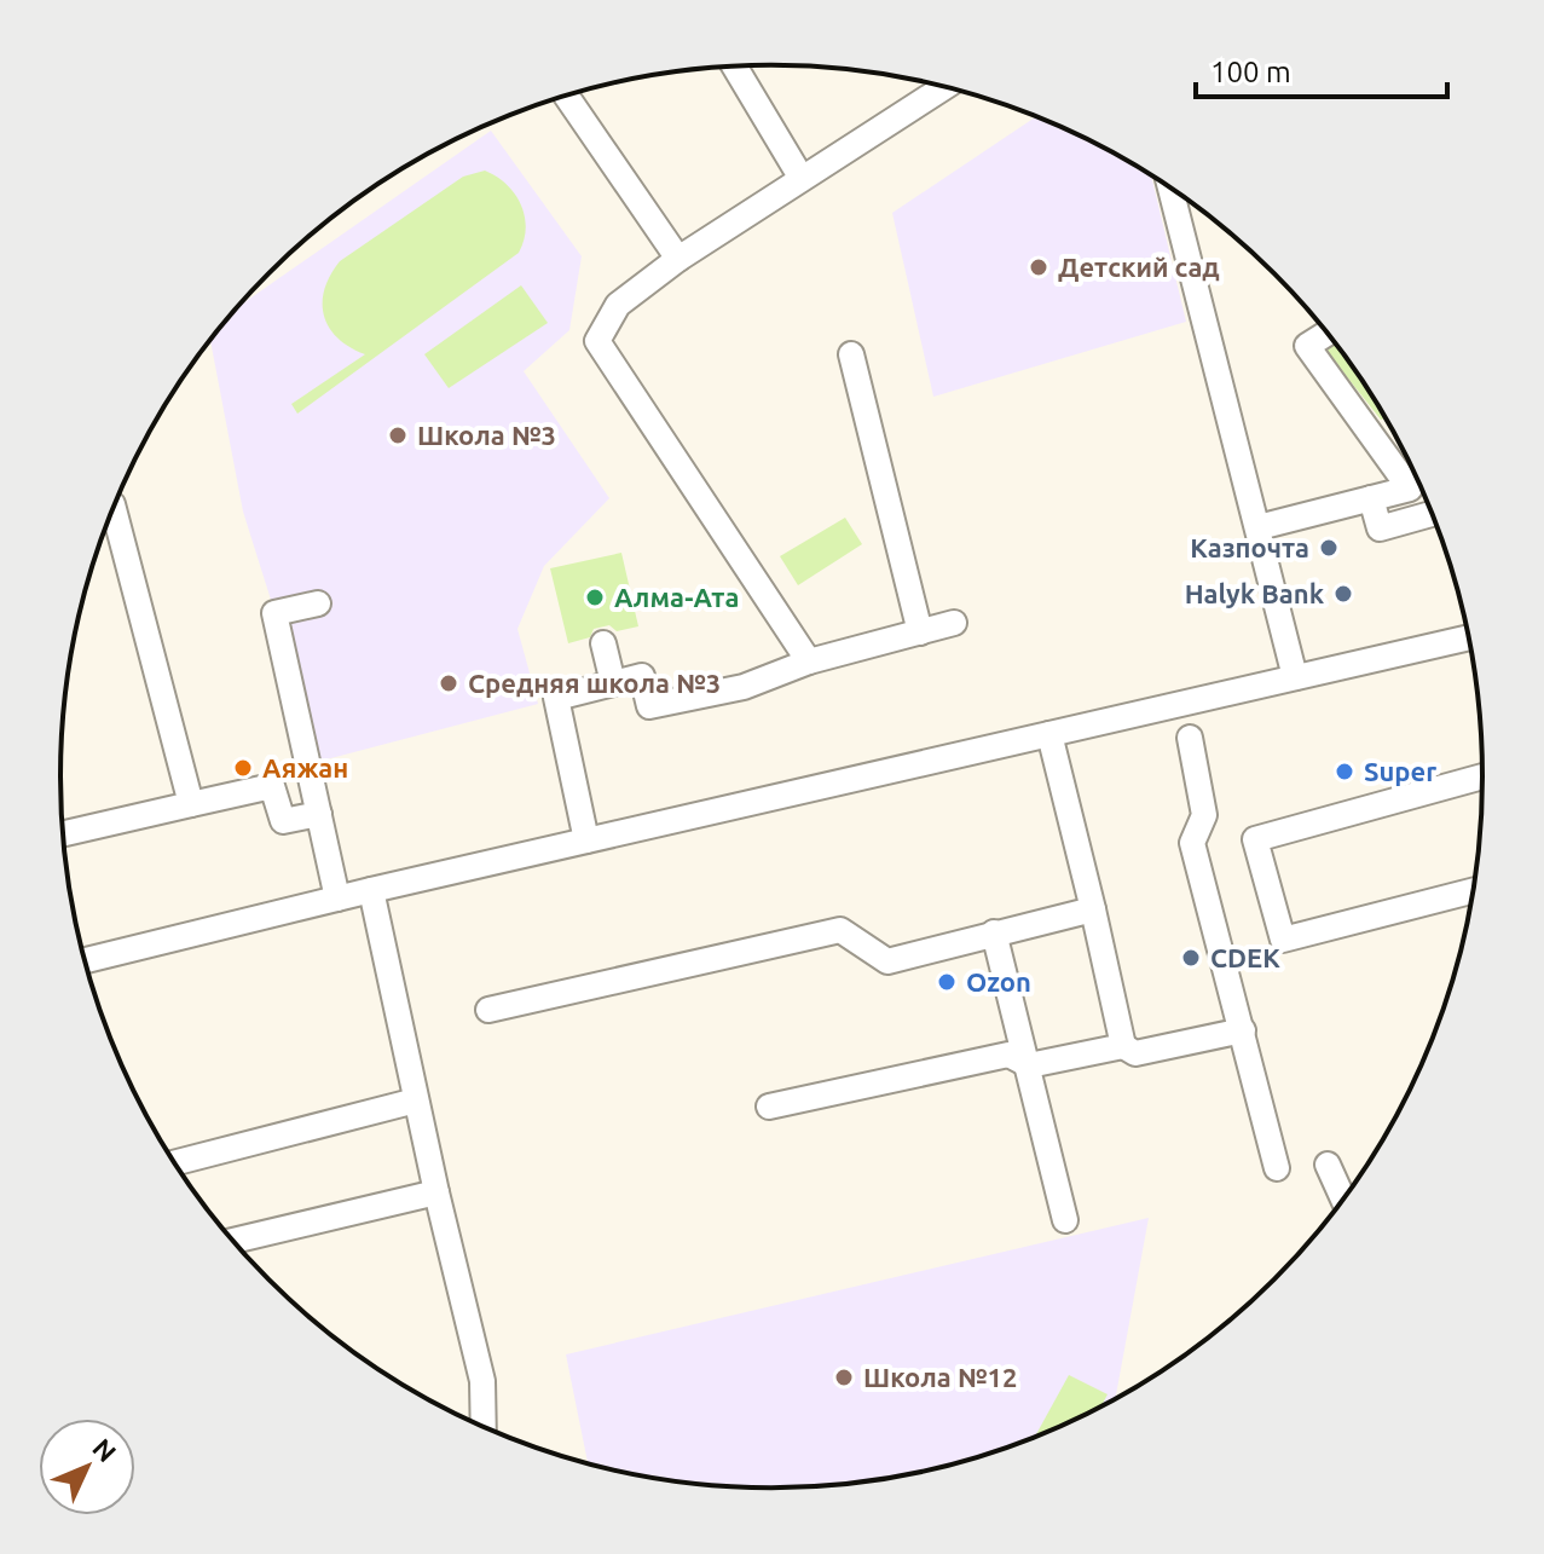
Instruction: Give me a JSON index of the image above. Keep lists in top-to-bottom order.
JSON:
{
  "places": [
    "Детский сад",
    "Школа №3",
    "Казпочта",
    "Halyk Bank",
    "Алма-Ата",
    "Средняя школа №3",
    "Аяжан",
    "Super",
    "CDEK",
    "Ozon",
    "Школа №12"
  ],
  "scale_bar": "100 m",
  "north": "top right"
}
